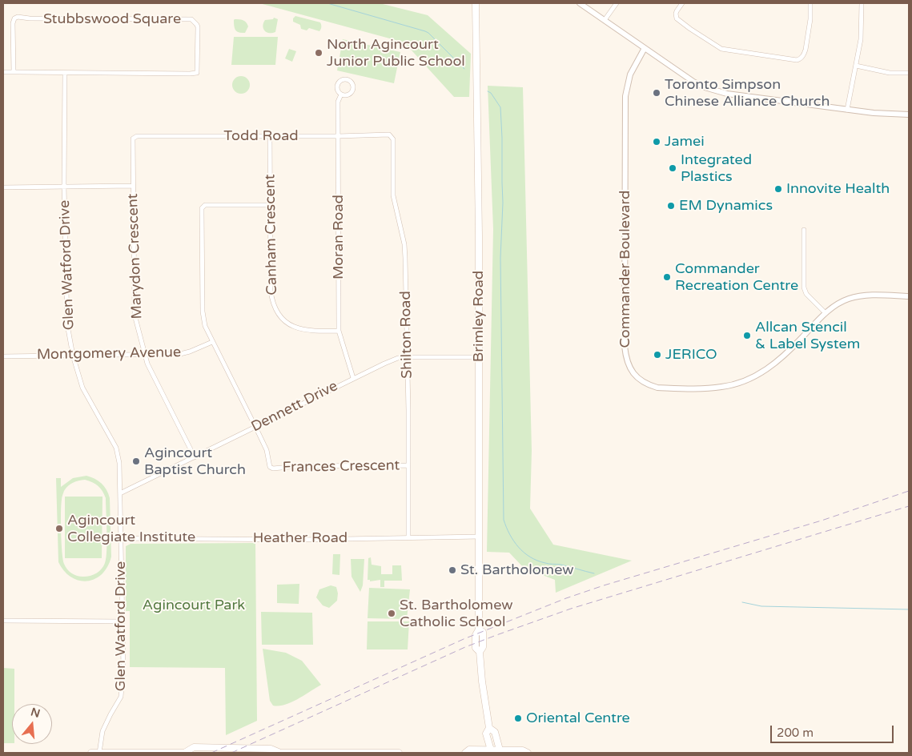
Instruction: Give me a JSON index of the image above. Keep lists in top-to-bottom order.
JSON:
{
  "streets": {
    "main road": ["Brimley Road"],
    "street": [
      "Stubbswood Square",
      "Todd Road",
      "Canham Crescent",
      "Moran Road",
      "Marydon Crescent",
      "Glen Watford Drive",
      "Commander Boulevard",
      "Shilton Road",
      "Montgomery Avenue",
      "Dennett Drive",
      "Frances Crescent",
      "Heather Road"
    ]
  },
  "crossings": [
    ["Stubbswood Square", "Glen Watford Drive"],
    ["Todd Road", "Canham Crescent"],
    ["Todd Road", "Moran Road"],
    ["Todd Road", "Marydon Crescent"],
    ["Todd Road", "Shilton Road"],
    ["Canham Crescent", "Moran Road"],
    ["Moran Road", "Dennett Drive"],
    ["Marydon Crescent", "Montgomery Avenue"],
    ["Marydon Crescent", "Dennett Drive"],
    ["Glen Watford Drive", "Montgomery Avenue"],
    ["Glen Watford Drive", "Dennett Drive"],
    ["Glen Watford Drive", "Heather Road"],
    ["Brimley Road", "Dennett Drive"],
    ["Brimley Road", "Heather Road"],
    ["Shilton Road", "Dennett Drive"],
    ["Shilton Road", "Frances Crescent"],
    ["Shilton Road", "Heather Road"],
    ["Dennett Drive", "Frances Crescent"]
  ],
  "parks": ["Agincourt Park"],
  "places": [
    "North Agincourt Junior Public School",
    "Toronto Simpson Chinese Alliance Church",
    "Jamei",
    "Integrated Plastics",
    "Innovite Health",
    "EM Dynamics",
    "Commander Recreation Centre",
    "Allcan Stencil & Label System",
    "JERICO",
    "Agincourt Baptist Church",
    "Agincourt Collegiate Institute",
    "St. Bartholomew",
    "St. Bartholomew Catholic School",
    "Oriental Centre"
  ],
  "scale_bar": "200 m",
  "north": "top"
}
